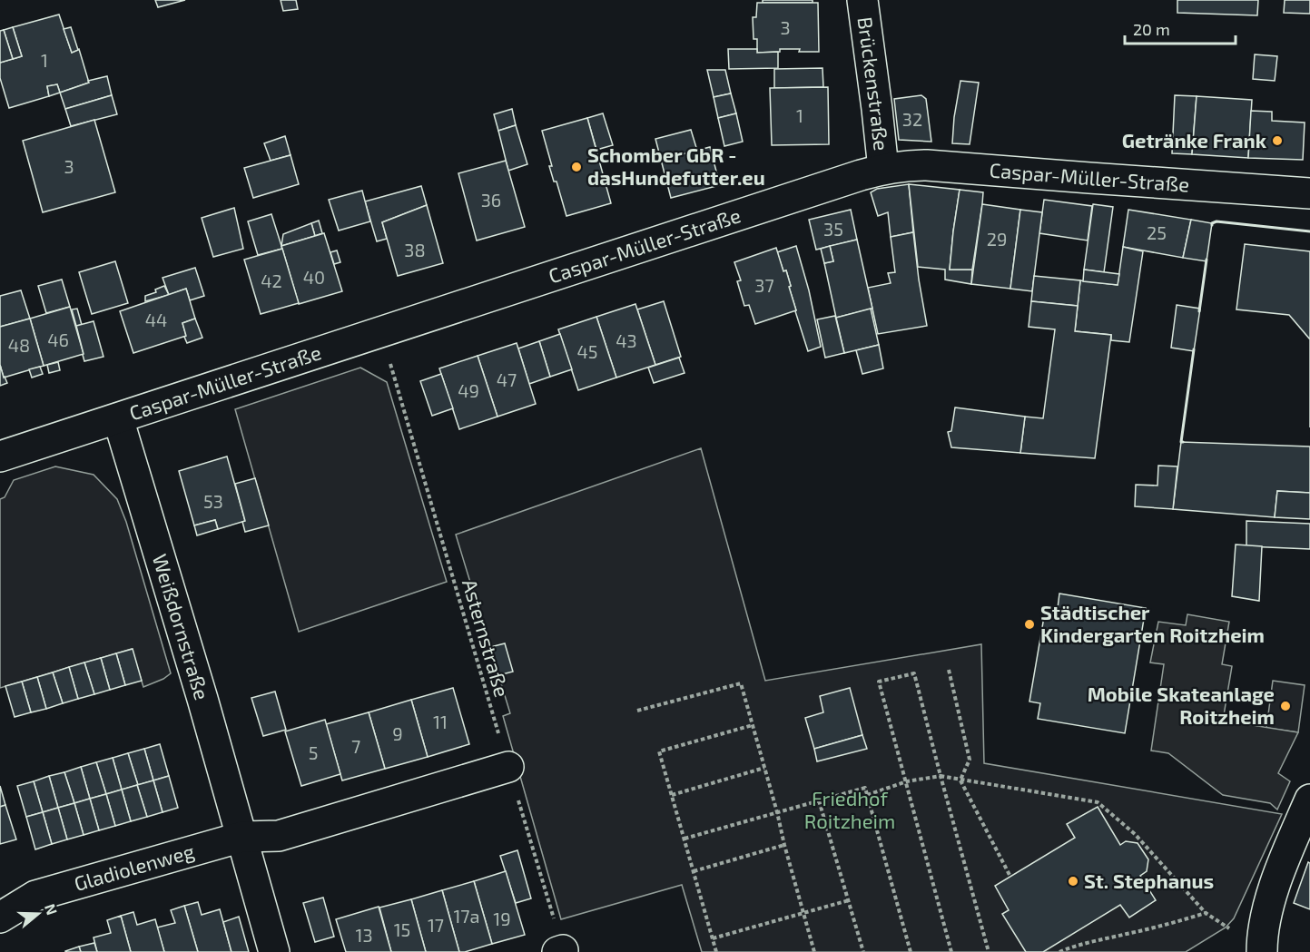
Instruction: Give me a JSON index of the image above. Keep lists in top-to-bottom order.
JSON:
{
  "streets": {
    "street": [
      "Brückenstraße",
      "Caspar-Müller-Straße",
      "Weißdornstraße",
      "Gladiolenweg"
    ],
    "path": ["Asternstraße"]
  },
  "crossings": [
    ["Brückenstraße", "Caspar-Müller-Straße"],
    ["Caspar-Müller-Straße", "Weißdornstraße"],
    ["Caspar-Müller-Straße", "Asternstraße"],
    ["Weißdornstraße", "Gladiolenweg"]
  ],
  "parks": ["Friedhof Roitzheim"],
  "places": [
    "Getränke Frank",
    "Schomber GbR - dasHundefutter.eu",
    "Städtischer Kindergarten Roitzheim",
    "Mobile Skateanlage Roitzheim",
    "St. Stephanus"
  ],
  "house_numbers": [
    "3",
    "1",
    "1",
    "32",
    "3",
    "36",
    "35",
    "25",
    "29",
    "38",
    "40",
    "42",
    "37",
    "44",
    "46",
    "43",
    "48",
    "45",
    "47",
    "49",
    "53",
    "11",
    "9",
    "7",
    "5",
    "17a",
    "19",
    "17",
    "15",
    "13"
  ],
  "scale_bar": "20 m",
  "north": "right"
}
